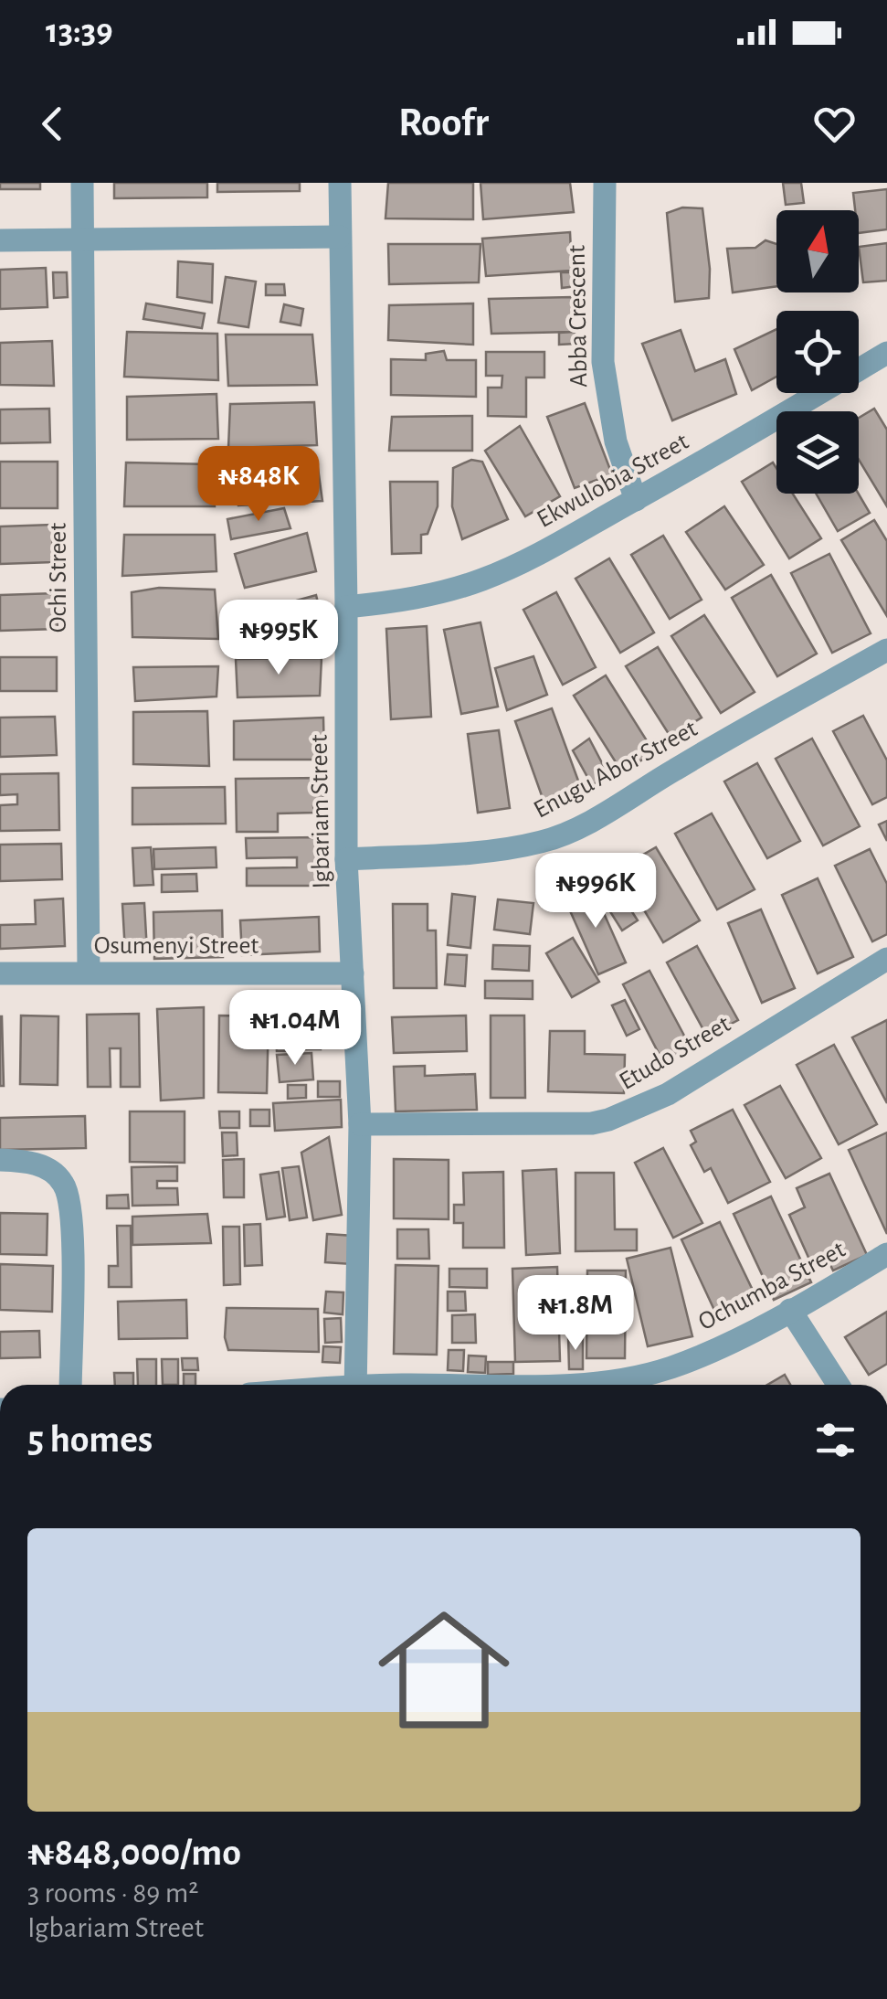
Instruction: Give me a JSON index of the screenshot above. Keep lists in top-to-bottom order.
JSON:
{
  "streets": {
    "street": [
      "Abba Crescent",
      "Ekwulobia Street",
      "Ochi Street",
      "Enugu Abor Street",
      "Igbariam Street",
      "Osumenyi Street",
      "Etudo Street",
      "Ochumba Street"
    ]
  },
  "crossings": [
    ["Abba Crescent", "Ekwulobia Street"],
    ["Ekwulobia Street", "Igbariam Street"],
    ["Ochi Street", "Osumenyi Street"],
    ["Enugu Abor Street", "Igbariam Street"],
    ["Igbariam Street", "Osumenyi Street"],
    ["Igbariam Street", "Etudo Street"]
  ],
  "north": "top",
  "page": {
    "status": "13:39",
    "header": "Roofr",
    "price": [
      "₦848K",
      "₦995K",
      "₦996K",
      "₦1.04M",
      "₦1.8M"
    ],
    "heading": "5 homes",
    "list": [
      {
        "name": "₦848,000/mo",
        "note": "3 rooms · 89 m² · Igbariam Street"
      }
    ]
  }
}
